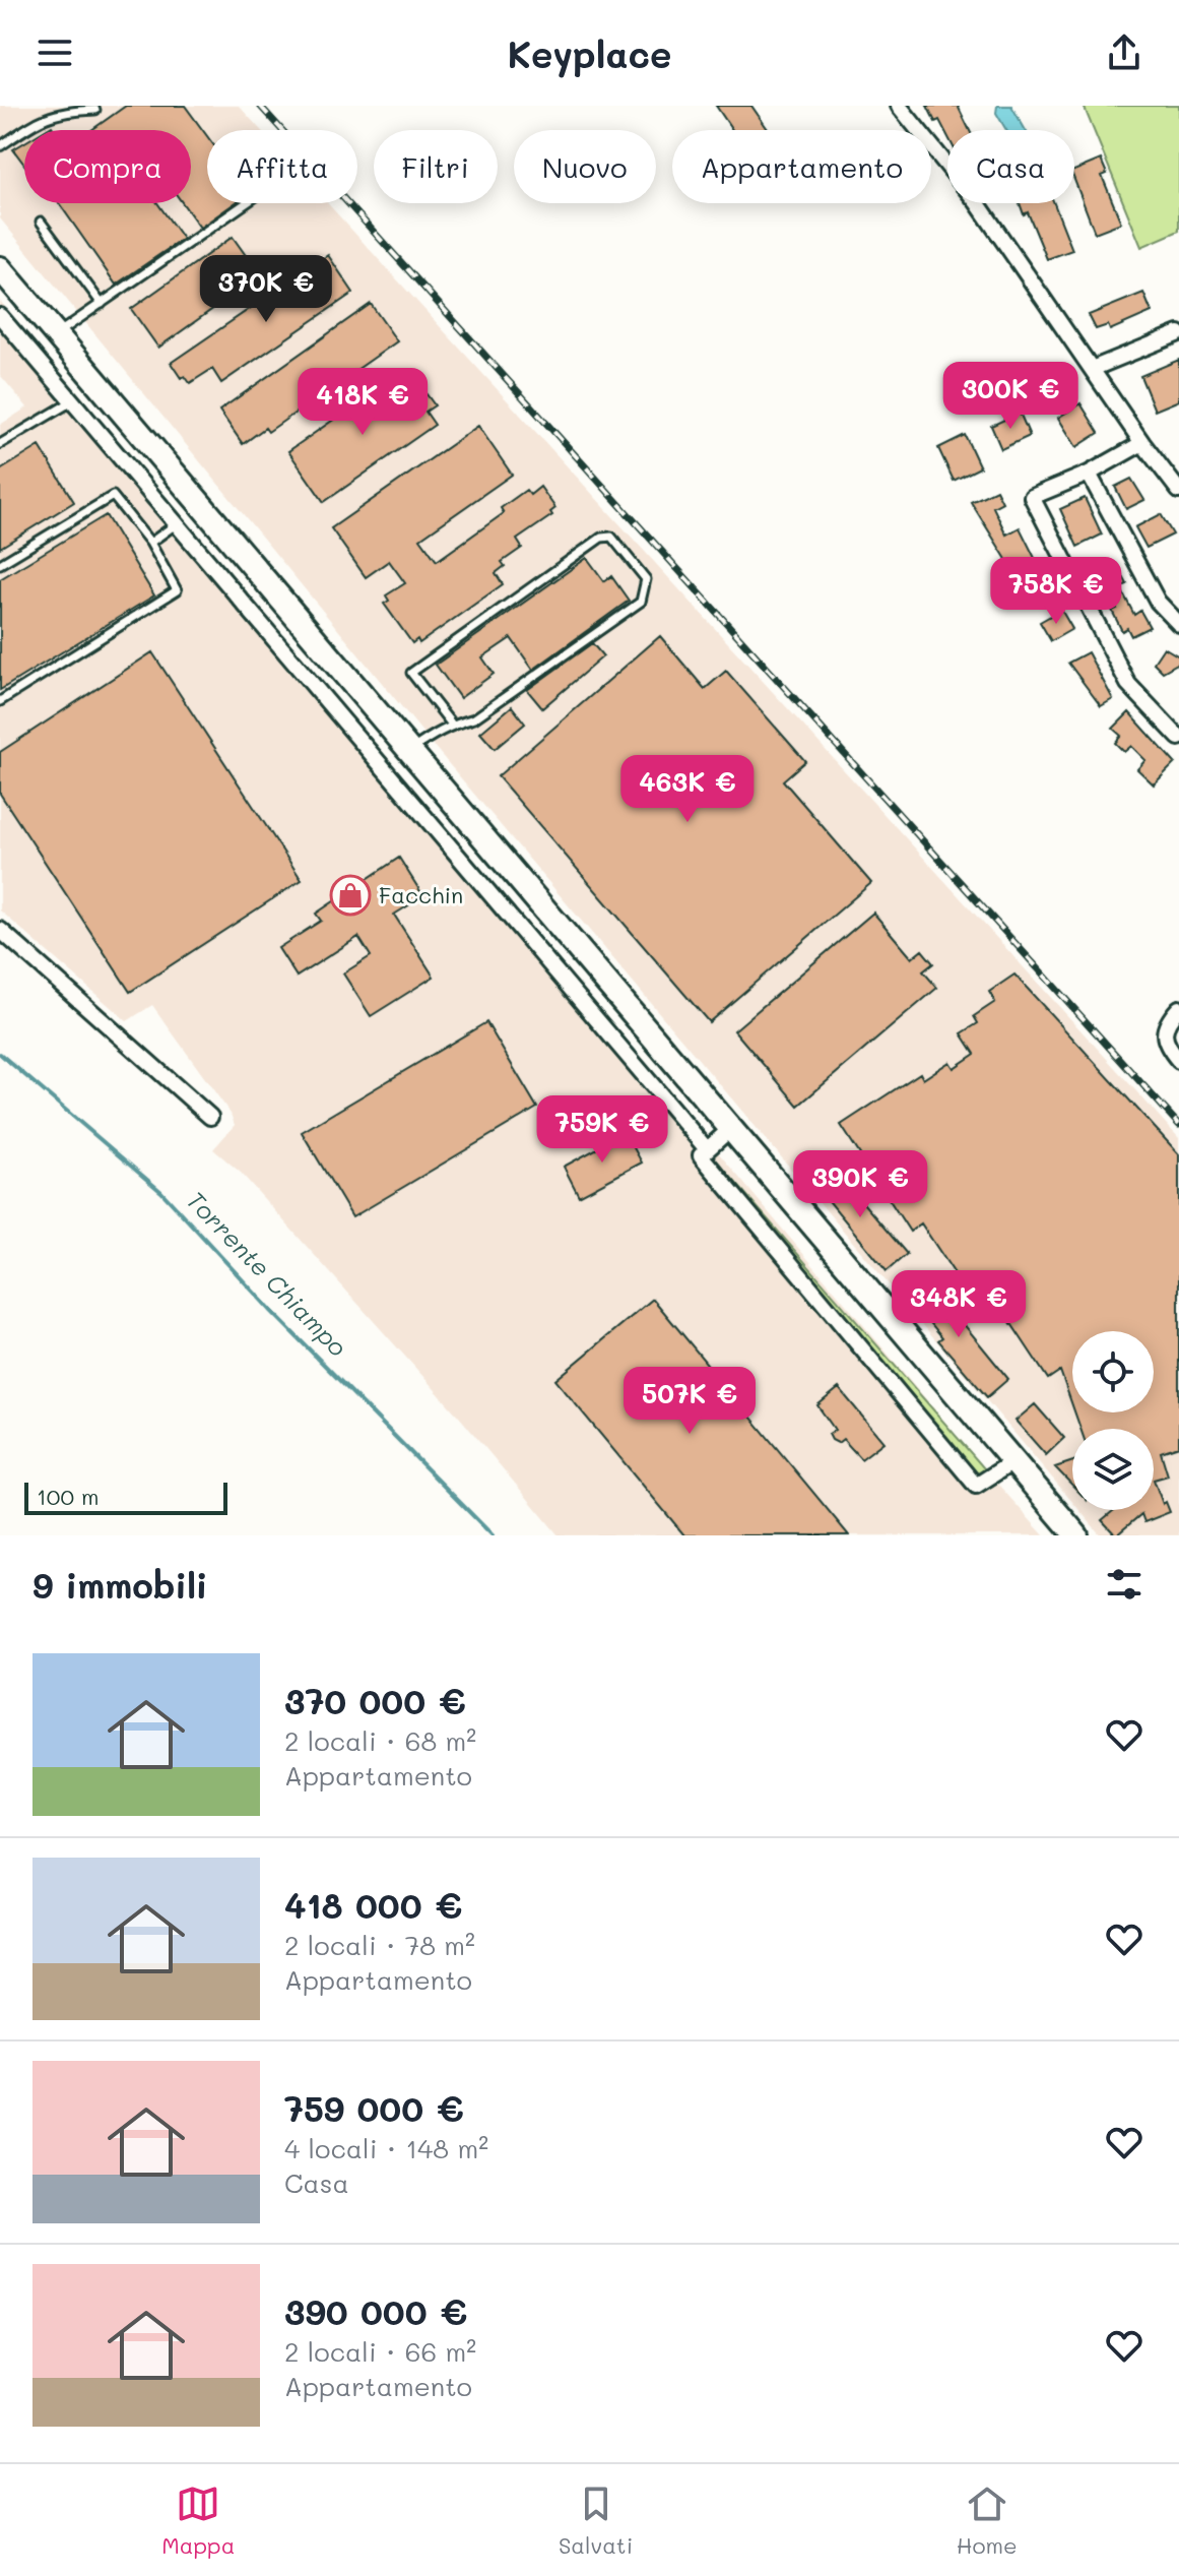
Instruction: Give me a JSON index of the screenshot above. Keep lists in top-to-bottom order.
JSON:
{
  "water": ["Torrente Chiampo"],
  "places": {
    "shop": ["Facchin"]
  },
  "scale_bar": "100 m",
  "page": {
    "header": "Keyplace",
    "chip": [
      "Compra",
      "Affitta",
      "Filtri",
      "Nuovo",
      "Appartamento",
      "Casa"
    ],
    "price": [
      "370K €",
      "300K €",
      "418K €",
      "758K €",
      "463K €",
      "759K €",
      "390K €",
      "348K €",
      "507K €"
    ],
    "scale": "100 m",
    "heading": "9 immobili",
    "list": [
      {
        "name": "370 000 €",
        "note": "2 locali · 68 m² · Appartamento"
      },
      {
        "name": "418 000 €",
        "note": "2 locali · 78 m² · Appartamento"
      },
      {
        "name": "759 000 €",
        "note": "4 locali · 148 m² · Casa"
      },
      {
        "name": "390 000 €",
        "note": "2 locali · 66 m² · Appartamento"
      }
    ],
    "tabs": ["Mappa", "Salvati", "Home"]
  }
}
